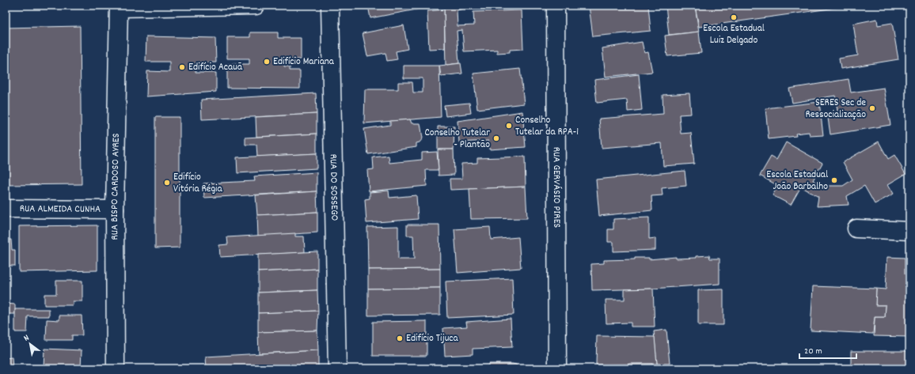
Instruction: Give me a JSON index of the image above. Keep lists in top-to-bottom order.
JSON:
{
  "streets": {
    "street": [
      "RUA BISPO CARDOSO AYRES",
      "RUA DO SOSSEGO",
      "RUA GERVÁSIO PIRES",
      "RUA ALMEIDA CUNHA"
    ]
  },
  "crossings": [
    ["RUA BISPO CARDOSO AYRES", "RUA ALMEIDA CUNHA"]
  ],
  "places": [
    "Escola Estadual Luiz Delgado",
    "Edifício Mariana",
    "Edifício Acauã",
    "SERES Sec de Ressocialização",
    "Conselho Tutelar da RPA-1",
    "Conselho Tutelar - Plantão",
    "Escola Estadual João Barbalho",
    "Edifício Vitória Régia",
    "Edifício Tijuca"
  ],
  "scale_bar": "20 m",
  "north": "top left"
}
